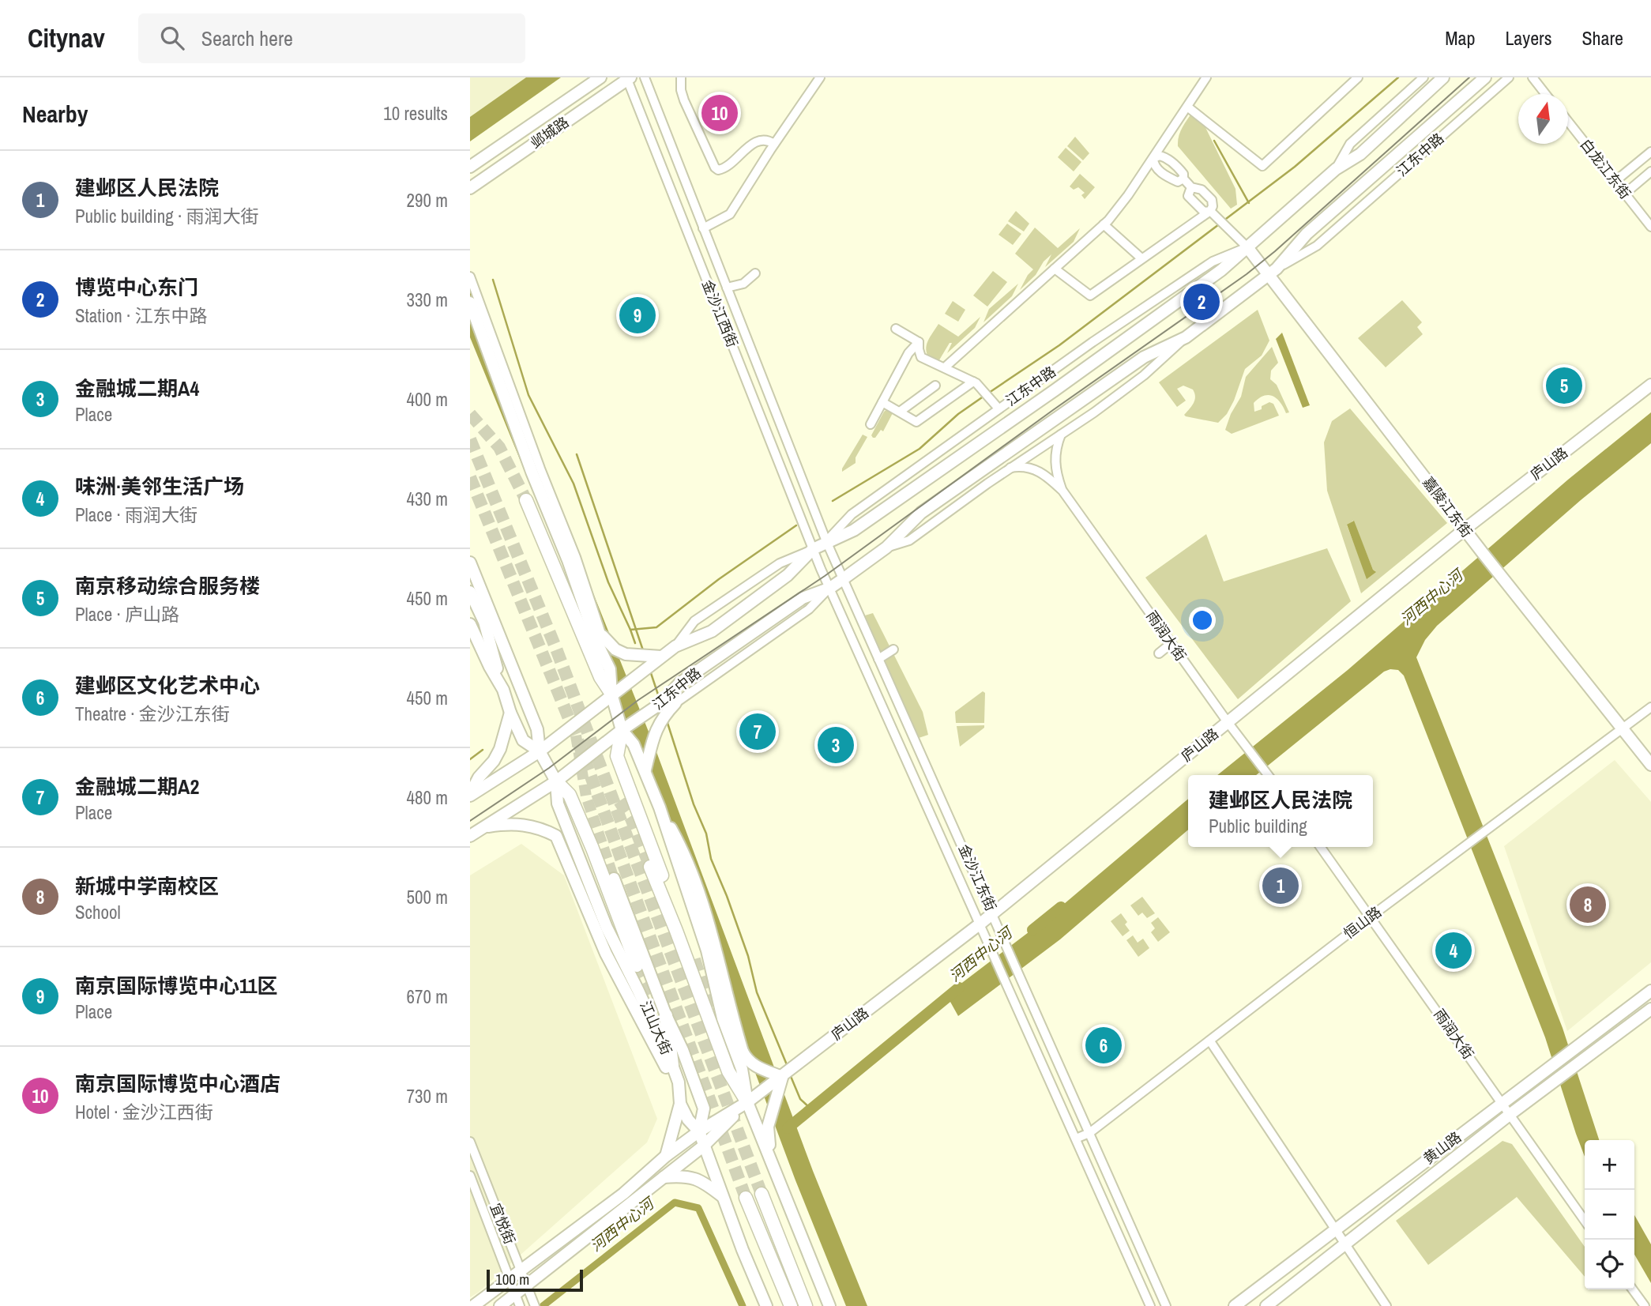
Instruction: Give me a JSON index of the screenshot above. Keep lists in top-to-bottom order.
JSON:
{
  "streets": {
    "main road": [
      "邺城路",
      "江东中路",
      "庐山路",
      "嘉陵江东街",
      "江山大街",
      "黄山路"
    ],
    "street": [
      "白龙江东街",
      "金沙江西街",
      "雨润大街",
      "金沙江东街",
      "恒山路",
      "宜悦街"
    ]
  },
  "crossings": [
    ["邺城路", "金沙江西街"],
    ["江东中路", "金沙江西街"],
    ["江东中路", "嘉陵江东街"],
    ["江东中路", "金沙江东街"],
    ["江东中路", "江山大街"],
    ["金沙江西街", "金沙江东街"],
    ["庐山路", "嘉陵江东街"],
    ["庐山路", "雨润大街"],
    ["庐山路", "金沙江东街"],
    ["庐山路", "江山大街"],
    ["庐山路", "宜悦街"],
    ["嘉陵江东街", "恒山路"],
    ["雨润大街", "恒山路"],
    ["雨润大街", "黄山路"],
    ["金沙江东街", "恒山路"]
  ],
  "water": ["河西中心河"],
  "scale_bar": "100 m",
  "north": "top",
  "page": {
    "header": "Citynav",
    "search": "Search here",
    "nav": ["Map", "Layers", "Share"],
    "heading": ["Nearby", "10 results"],
    "pins": [
      "10",
      "2",
      "9",
      "5",
      "7",
      "3",
      "1",
      "8",
      "4",
      "6"
    ],
    "list": [
      {
        "mark": "1",
        "name": "建邺区人民法院",
        "note": "Public building · 雨润大街",
        "value": "290 m"
      },
      {
        "mark": "2",
        "name": "博览中心东门",
        "note": "Station · 江东中路",
        "value": "330 m"
      },
      {
        "mark": "3",
        "name": "金融城二期A4",
        "note": "Place",
        "value": "400 m"
      },
      {
        "mark": "4",
        "name": "味洲·美邻生活广场",
        "note": "Place · 雨润大街",
        "value": "430 m"
      },
      {
        "mark": "5",
        "name": "南京移动综合服务楼",
        "note": "Place · 庐山路",
        "value": "450 m"
      },
      {
        "mark": "6",
        "name": "建邺区文化艺术中心",
        "note": "Theatre · 金沙江东街",
        "value": "450 m"
      },
      {
        "mark": "7",
        "name": "金融城二期A2",
        "note": "Place",
        "value": "480 m"
      },
      {
        "mark": "8",
        "name": "新城中学南校区",
        "note": "School",
        "value": "500 m"
      },
      {
        "mark": "9",
        "name": "南京国际博览中心11区",
        "note": "Place",
        "value": "670 m"
      },
      {
        "mark": "10",
        "name": "南京国际博览中心酒店",
        "note": "Hotel · 金沙江西街",
        "value": "730 m"
      }
    ],
    "popup": ["建邺区人民法院", "Public building"],
    "map_buttons": ["+", "−"],
    "scale": "100 m"
  }
}
